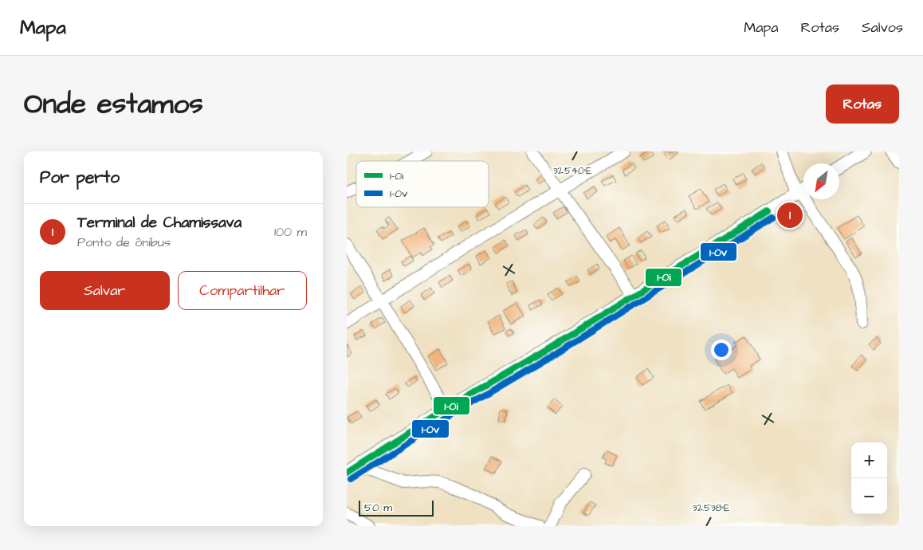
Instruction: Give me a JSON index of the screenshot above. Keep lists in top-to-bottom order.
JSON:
{
  "lines": ["transit line 1-0i", "transit line 1-0v"],
  "legend": ["1-0i", "1-0v"],
  "scale_bar": "50 m",
  "north": "bottom left",
  "page": {
    "header": "Mapa",
    "nav": ["Mapa", "Rotas", "Salvos"],
    "title": "Onde estamos",
    "buttons": [
      "Rotas",
      ["Salvar", "Compartilhar"]
    ],
    "heading": "Por perto",
    "pins": "1",
    "list": [
      {
        "mark": "1",
        "name": "Terminal de Chamissava",
        "note": "Ponto de ônibus",
        "value": "100 m"
      }
    ],
    "map_buttons": ["+", "−"],
    "scale": "50 m"
  },
  "coordinates": ["32.540°E", "32.538°E"]
}
